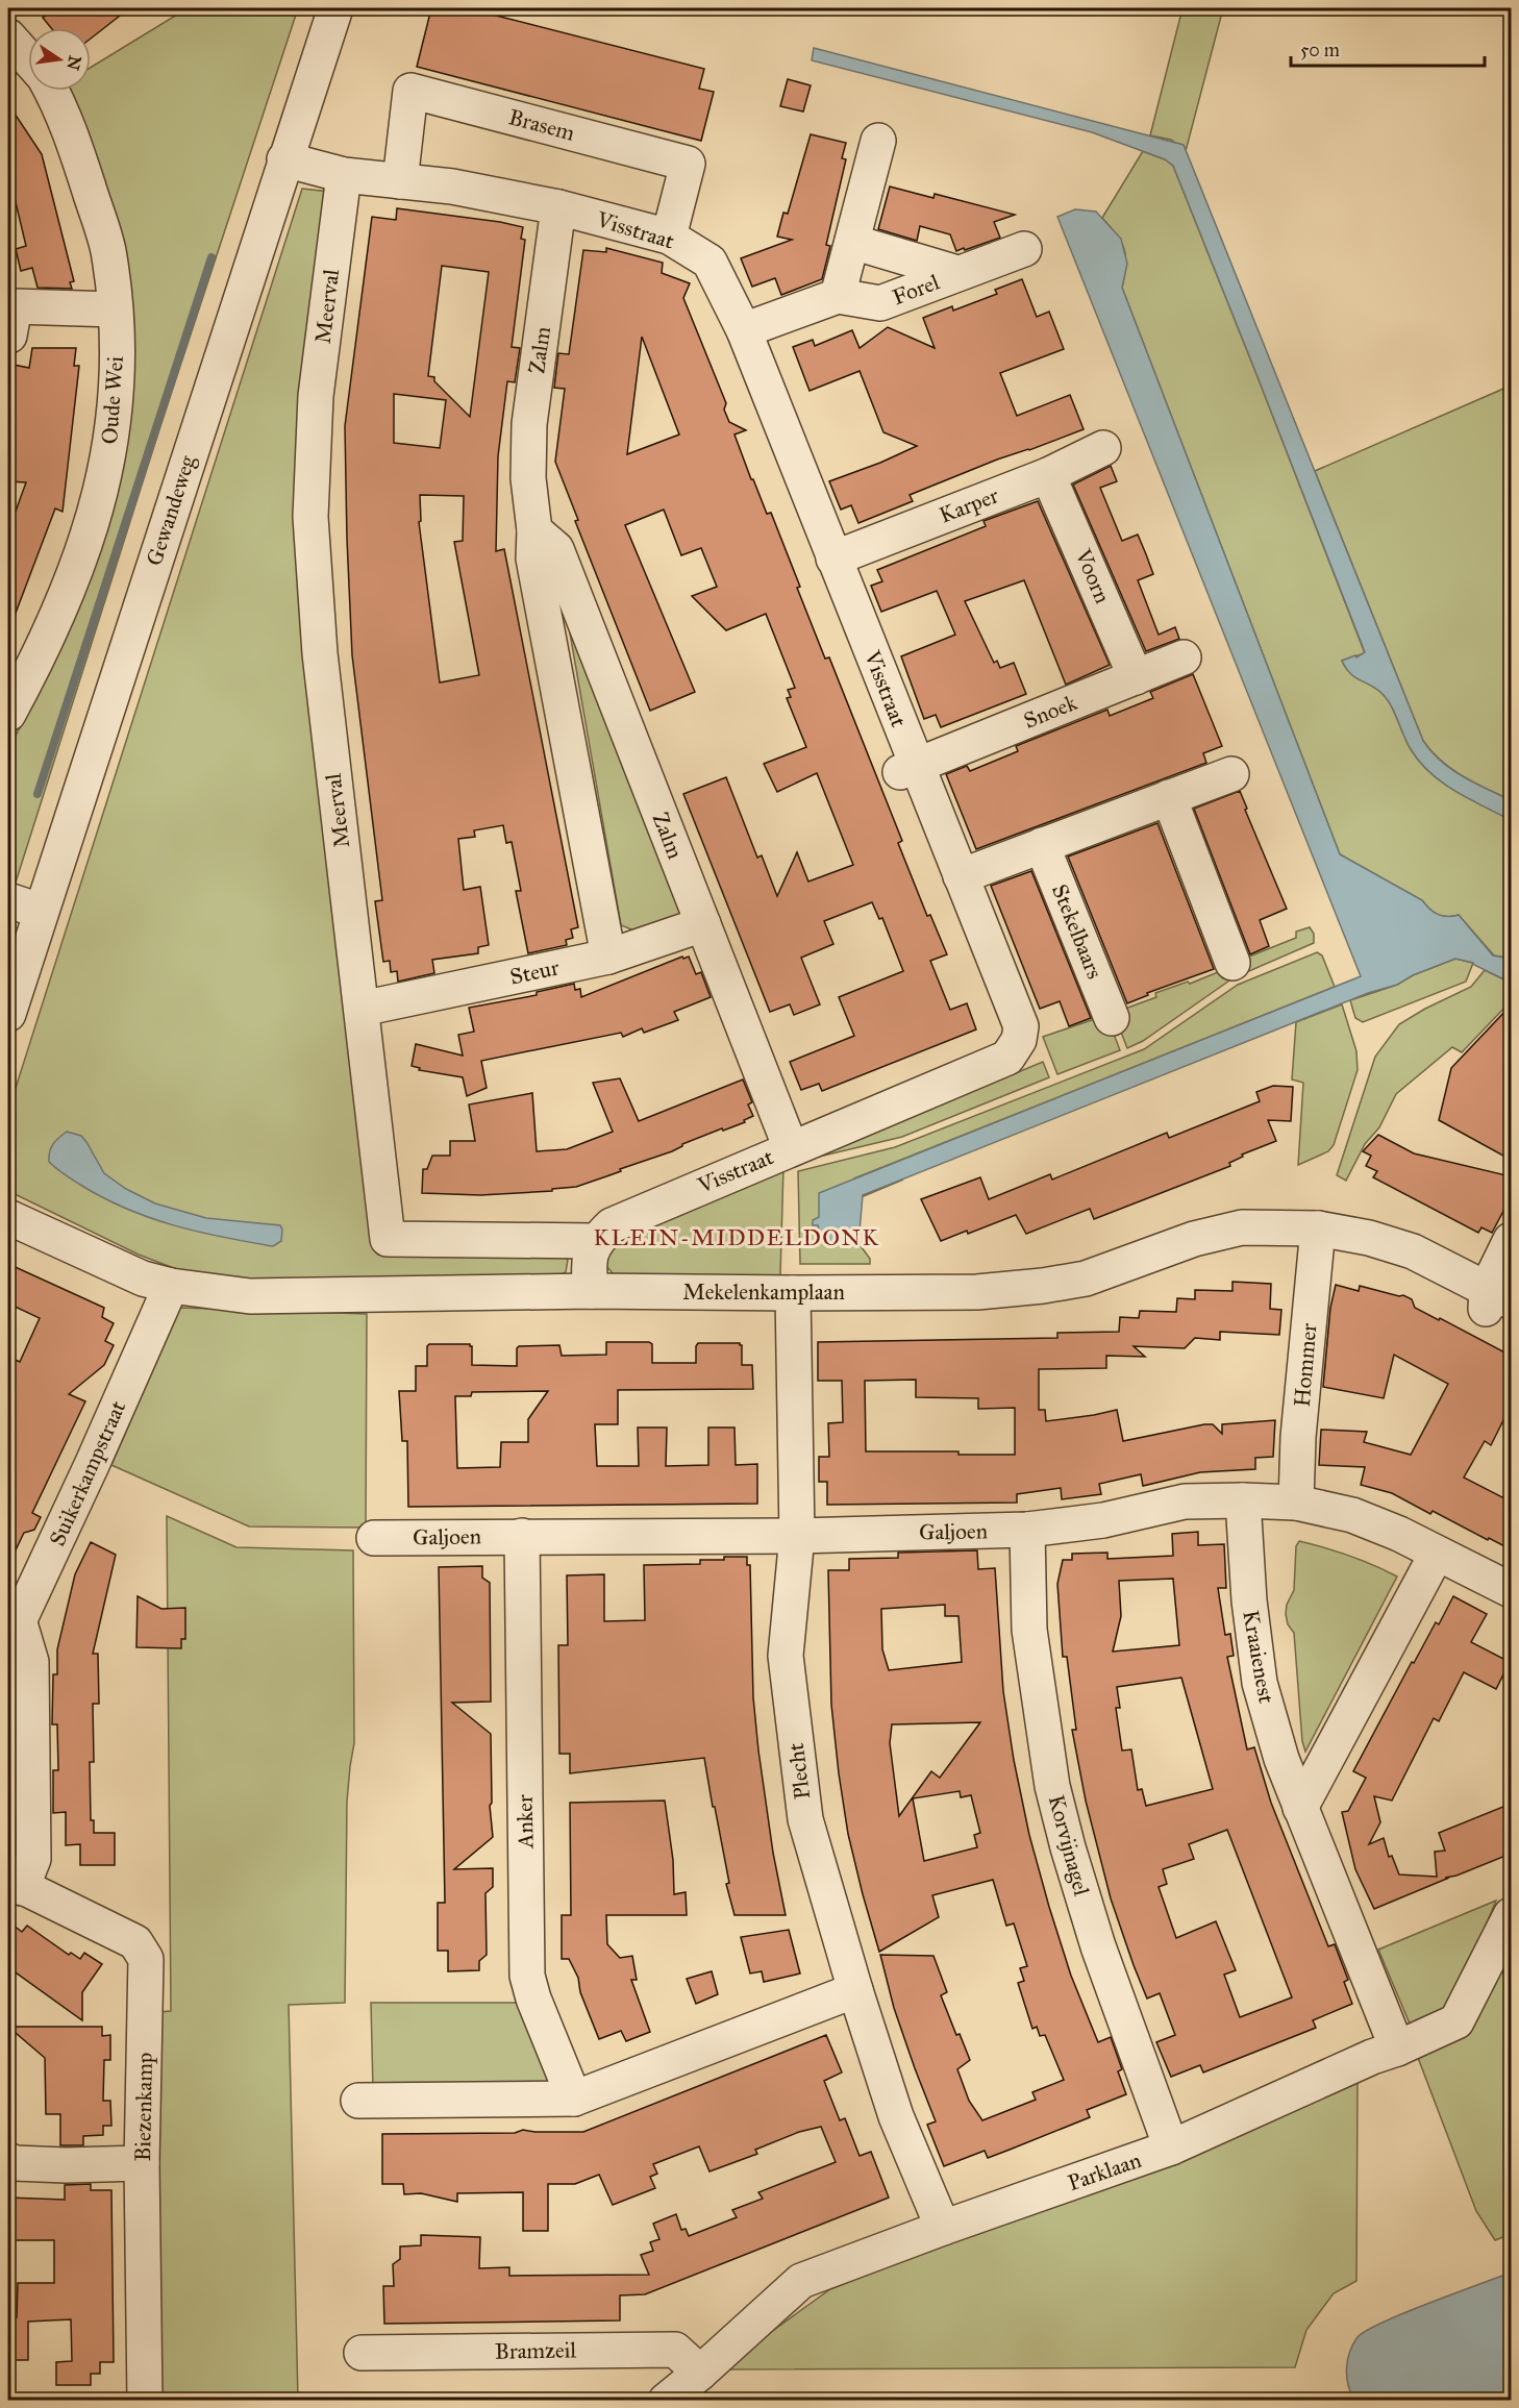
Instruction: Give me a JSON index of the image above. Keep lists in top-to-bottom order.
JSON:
{
  "streets": {
    "street": [
      "Brasem",
      "Visstraat",
      "Forel",
      "Meerval",
      "Zalm",
      "Oude Wei",
      "Karper",
      "Gewandeweg",
      "Voorn",
      "Snoek",
      "Stekelbaars",
      "Steur",
      "Mekelenkamplaan",
      "Hommer",
      "Suikerkampstraat",
      "Galjoen",
      "Kraaienest",
      "Plecht",
      "Anker",
      "Korvijnagel",
      "Biezenkamp",
      "Parklaan",
      "Bramzeil"
    ]
  },
  "crossings": [
    ["Brasem", "Visstraat"],
    ["Visstraat", "Forel"],
    ["Visstraat", "Meerval"],
    ["Visstraat", "Zalm"],
    ["Visstraat", "Karper"],
    ["Visstraat", "Gewandeweg"],
    ["Visstraat", "Snoek"],
    ["Meerval", "Steur"],
    ["Zalm", "Steur"],
    ["Karper", "Voorn"],
    ["Voorn", "Snoek"],
    ["Mekelenkamplaan", "Hommer"],
    ["Mekelenkamplaan", "Suikerkampstraat"],
    ["Mekelenkamplaan", "Plecht"],
    ["Hommer", "Galjoen"],
    ["Suikerkampstraat", "Biezenkamp"],
    ["Galjoen", "Kraaienest"],
    ["Galjoen", "Plecht"],
    ["Galjoen", "Anker"],
    ["Galjoen", "Korvijnagel"],
    ["Kraaienest", "Parklaan"],
    ["Plecht", "Parklaan"],
    ["Korvijnagel", "Parklaan"],
    ["Parklaan", "Bramzeil"]
  ],
  "districts": ["KLEIN-MIDDELDONK"],
  "scale_bar": "50 m",
  "north": "right"
}
